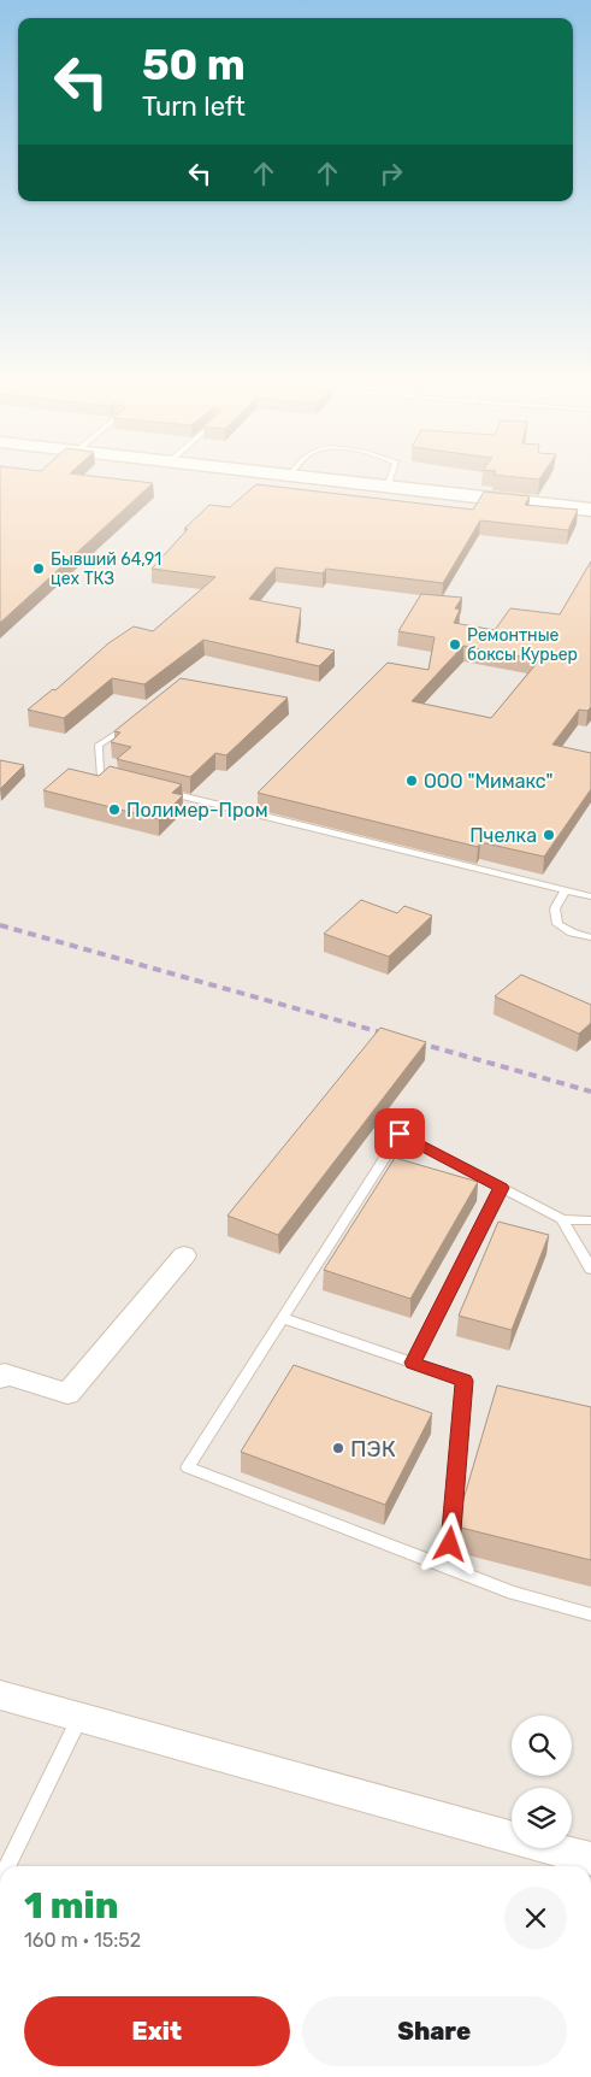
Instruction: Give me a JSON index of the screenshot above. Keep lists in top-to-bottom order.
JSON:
{
  "places": [
    "Бывший 64,91 цех ТКЗ",
    "Ремонтные боксы Курьер",
    "ООО \"Мимакс\"",
    "Полимер-Пром",
    "Пчелка",
    "ПЭК"
  ],
  "page": {
    "turn": ["50 m", "Turn left"],
    "heading": ["1 min", "160 m · 15:52"],
    "buttons": ["Exit", "Share"]
  }
}
